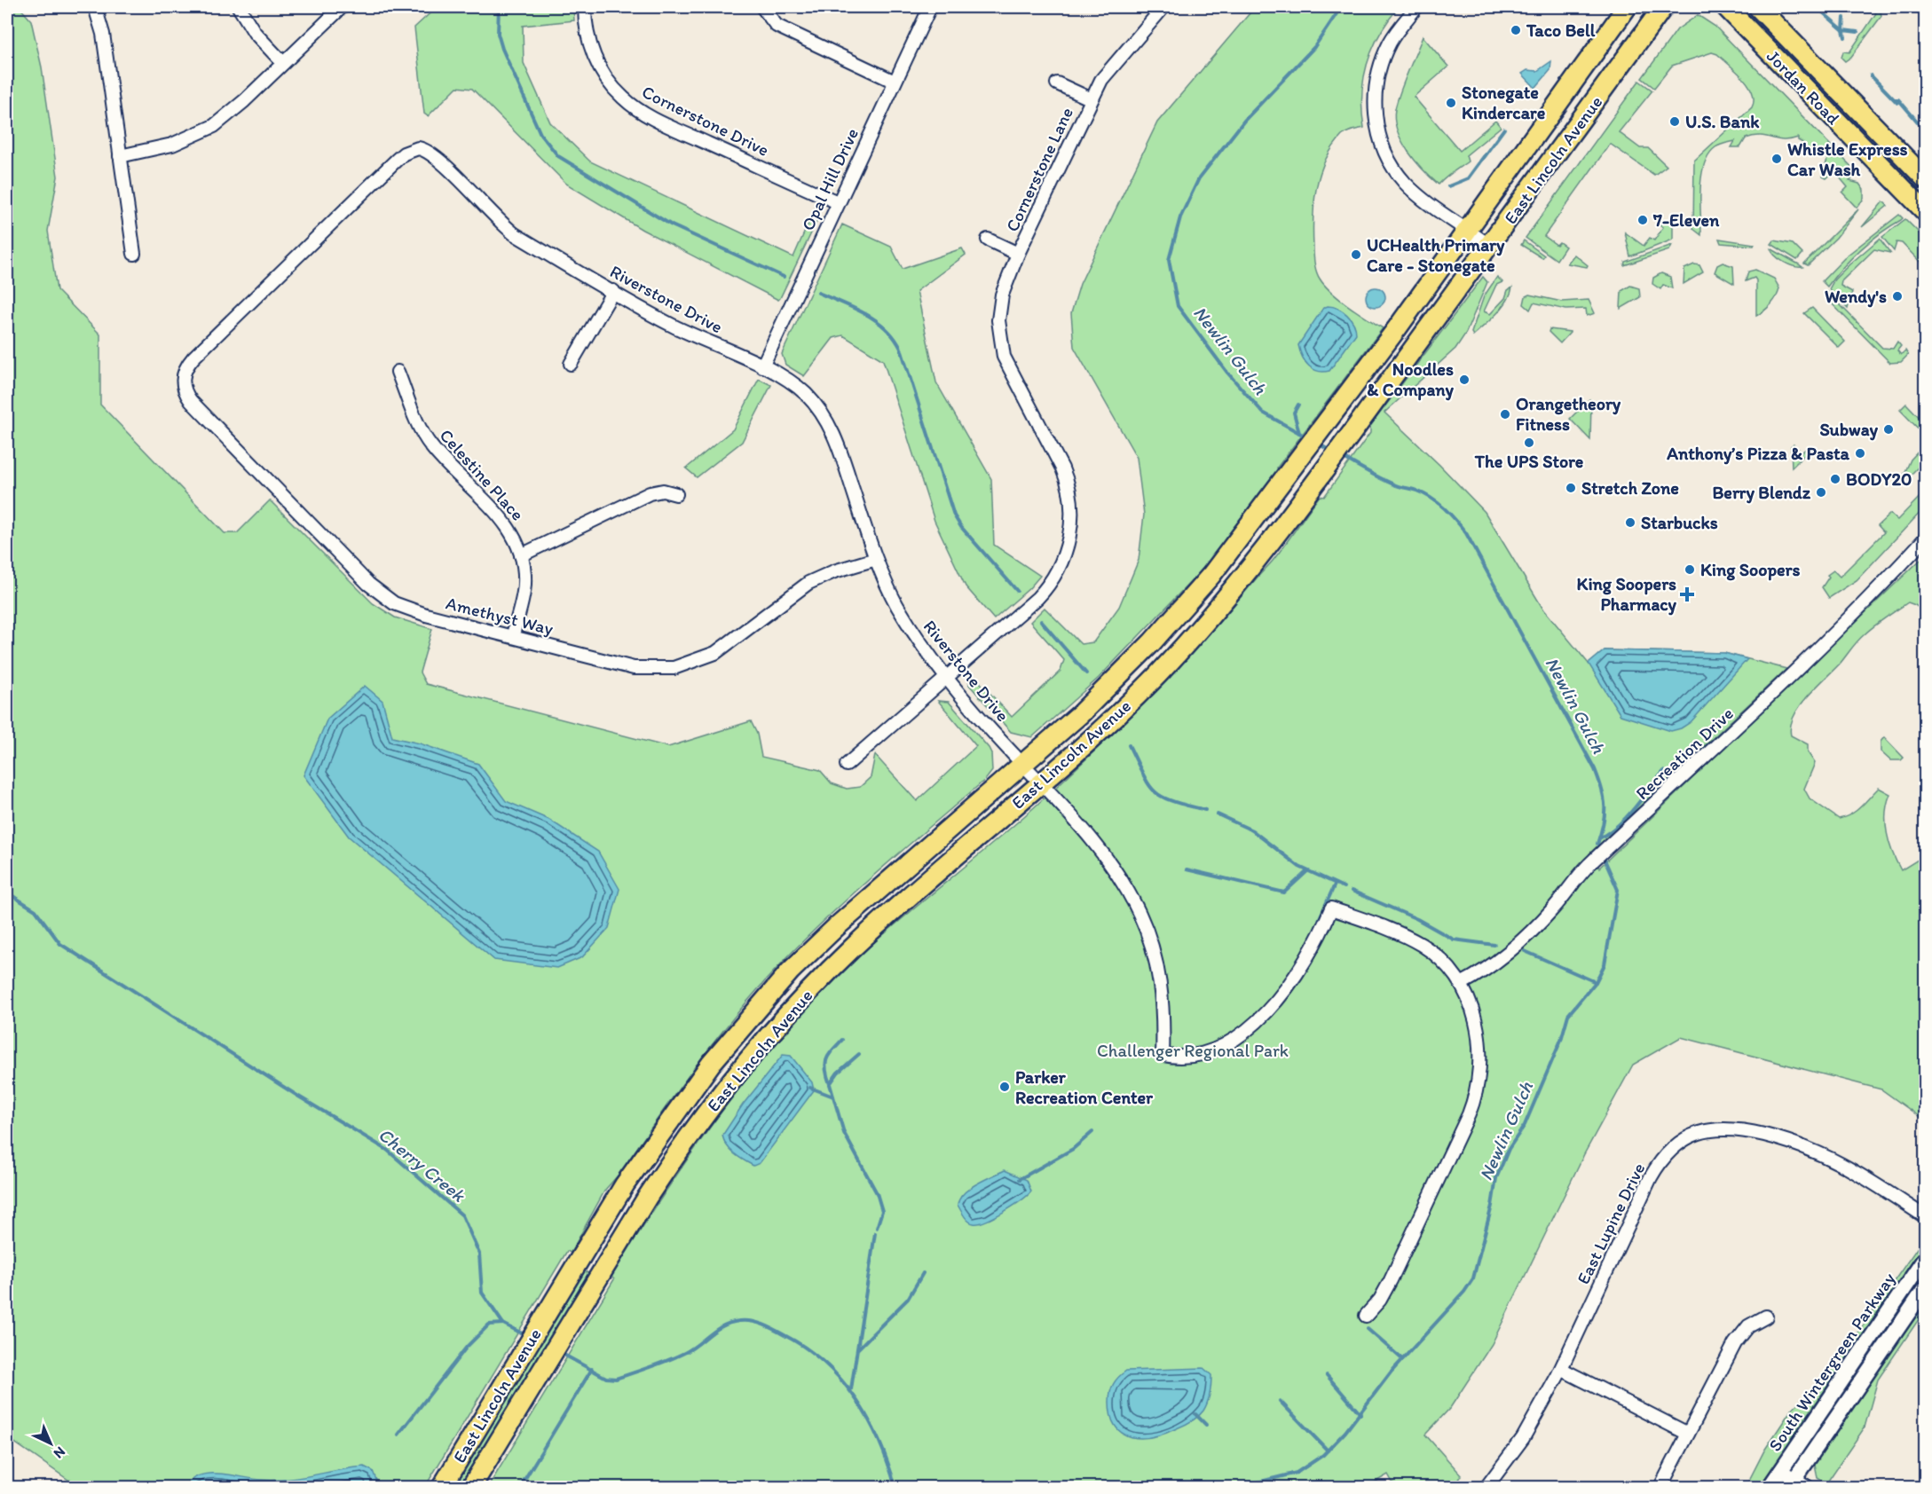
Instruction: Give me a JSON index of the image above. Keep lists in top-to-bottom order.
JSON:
{
  "streets": {
    "main road": ["Jordan Road", "East Lincoln Avenue"],
    "street": [
      "Cornerstone Drive",
      "Cornerstone Lane",
      "Opal Hill Drive",
      "Riverstone Drive",
      "Celestine Place",
      "Amethyst Way",
      "Recreation Drive",
      "East Lupine Drive",
      "South Wintergreen Parkway"
    ]
  },
  "crossings": [
    ["Cornerstone Drive", "Opal Hill Drive"],
    ["East Lincoln Avenue", "Riverstone Drive"],
    ["Cornerstone Lane", "Riverstone Drive"],
    ["Opal Hill Drive", "Riverstone Drive"],
    ["Riverstone Drive", "Amethyst Way"],
    ["Celestine Place", "Amethyst Way"]
  ],
  "water": ["Newlin Gulch", "Cherry Creek"],
  "parks": ["Challenger Regional Park"],
  "places": {
    "other": [
      "Taco Bell",
      "Stonegate Kindercare",
      "U.S. Bank",
      "Whistle Express Car Wash",
      "7-Eleven",
      "UCHealth Primary Care - Stonegate",
      "Wendy's",
      "Noodles & Company",
      "Orangetheory Fitness",
      "Subway",
      "The UPS Store",
      "Anthony’s Pizza & Pasta",
      "BODY20",
      "Stretch Zone",
      "Berry Blendz",
      "Starbucks",
      "King Soopers",
      "Parker Recreation Center"
    ],
    "health": ["King Soopers Pharmacy"]
  },
  "north": "bottom right"
}
